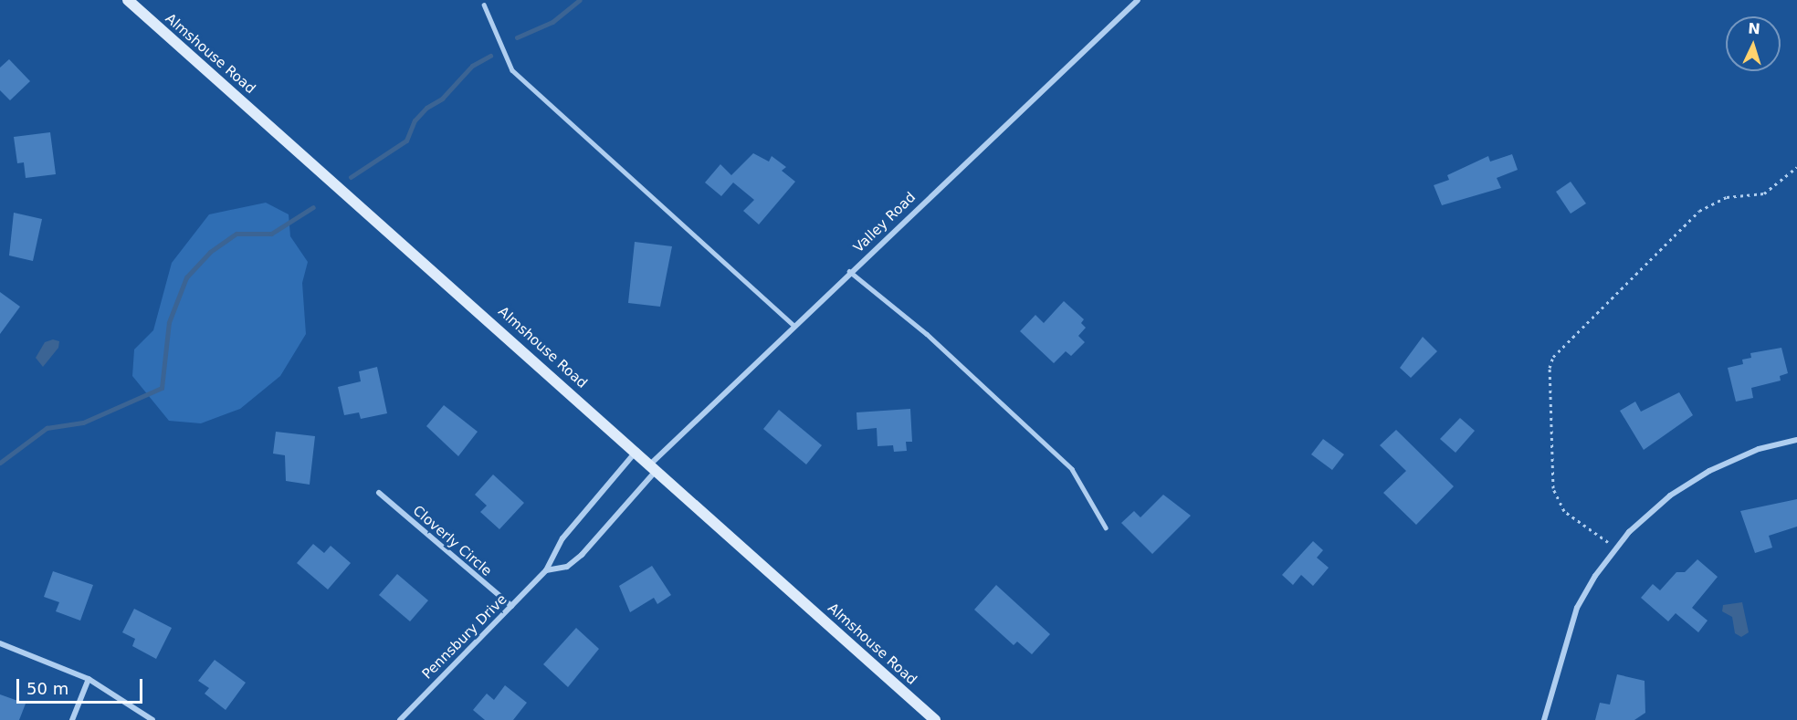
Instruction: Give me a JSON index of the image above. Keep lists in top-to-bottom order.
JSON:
{
  "streets": {
    "main road": ["Almshouse Road"],
    "street": ["Valley Road", "Cloverly Circle", "Pennsbury Drive"]
  },
  "crossings": [
    ["Almshouse Road", "Valley Road"],
    ["Almshouse Road", "Pennsbury Drive"],
    ["Valley Road", "Pennsbury Drive"],
    ["Cloverly Circle", "Pennsbury Drive"]
  ],
  "scale_bar": "50 m",
  "north": "top"
}
